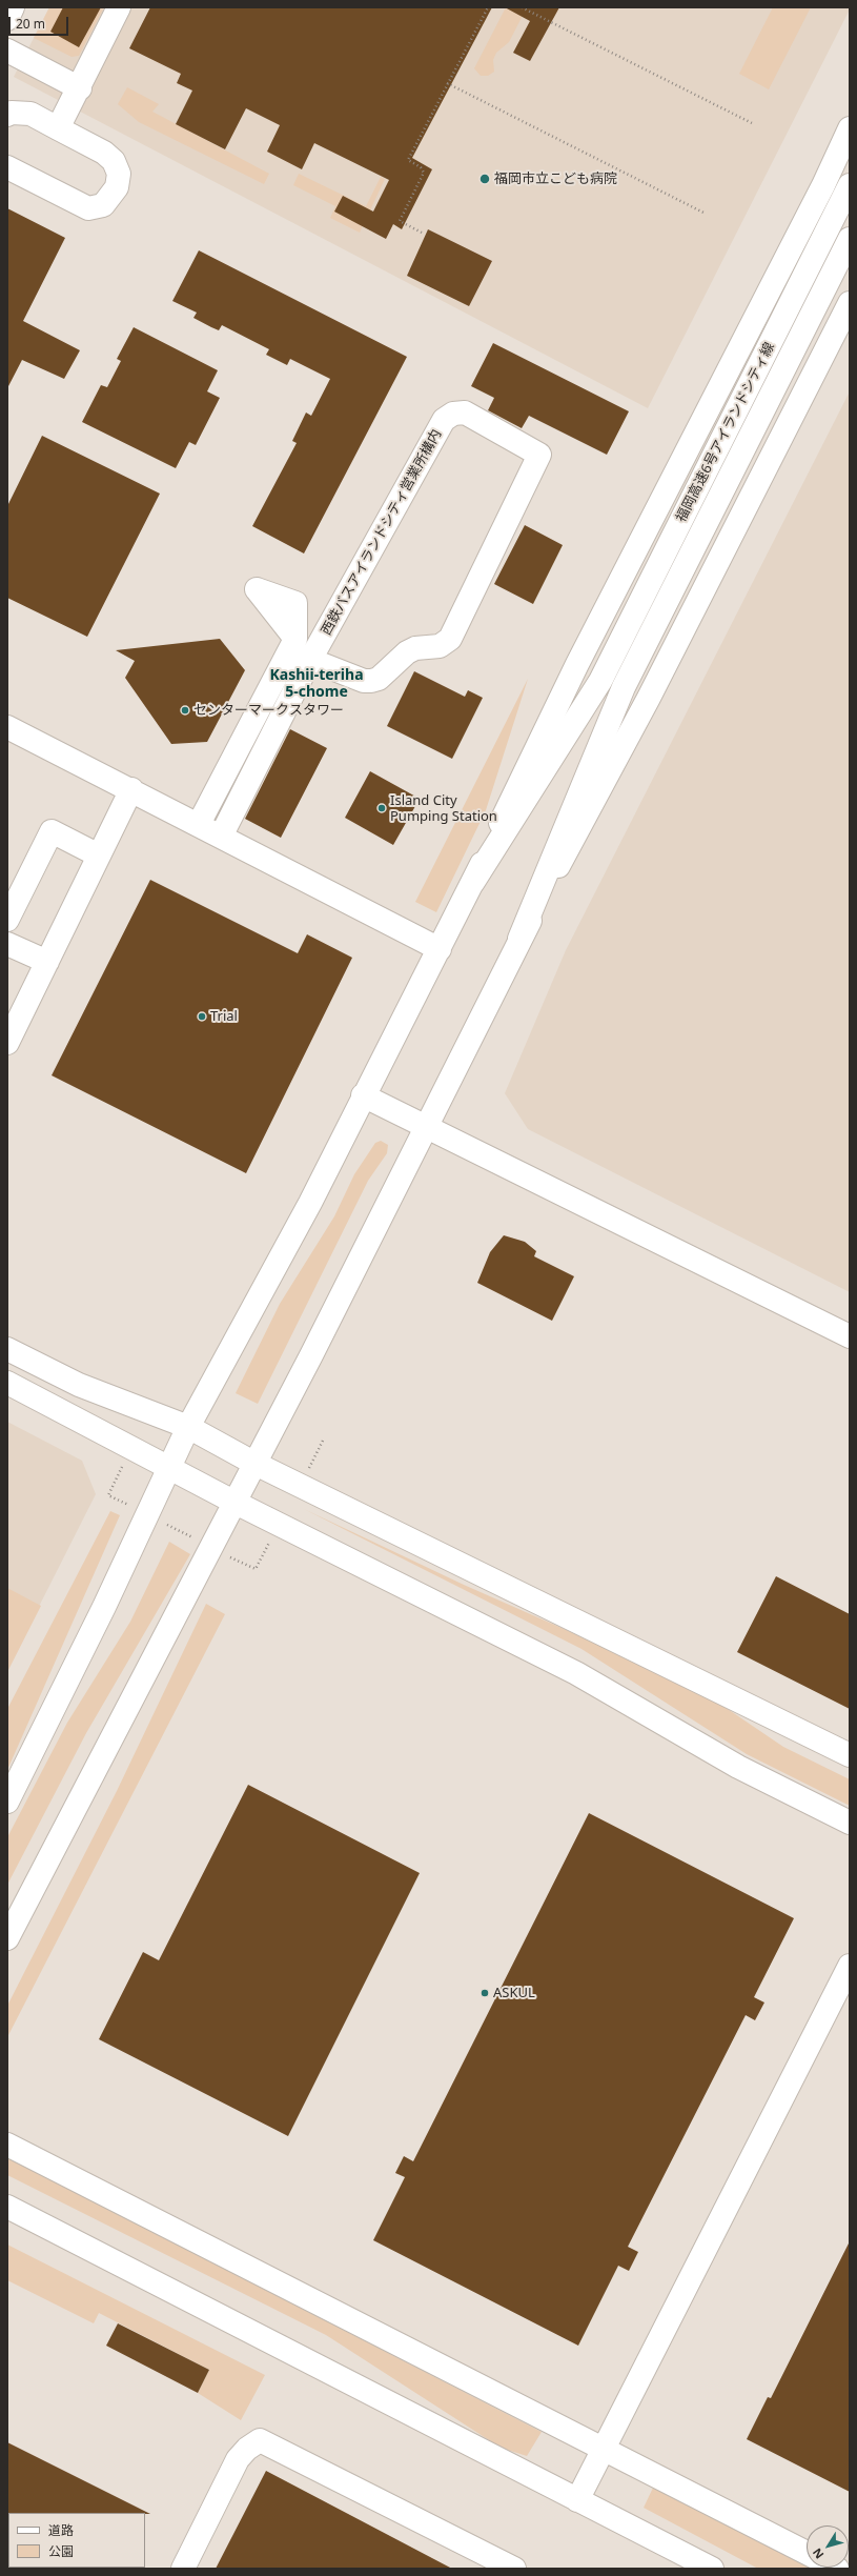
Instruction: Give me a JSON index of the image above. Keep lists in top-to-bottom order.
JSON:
{
  "streets": {
    "main road": ["福岡高速6号アイランドシティ線", "西鉄バスアイランドシティ営業所構内"]
  },
  "districts": ["Kashii-teriha 5-chome"],
  "places": [
    "福岡市立こども病院",
    "センターマークスタワー",
    "Island City Pumping Station",
    "Trial",
    "ASKUL"
  ],
  "legend": ["道路", "公園"],
  "scale_bar": "20 m",
  "north": "bottom left"
}
